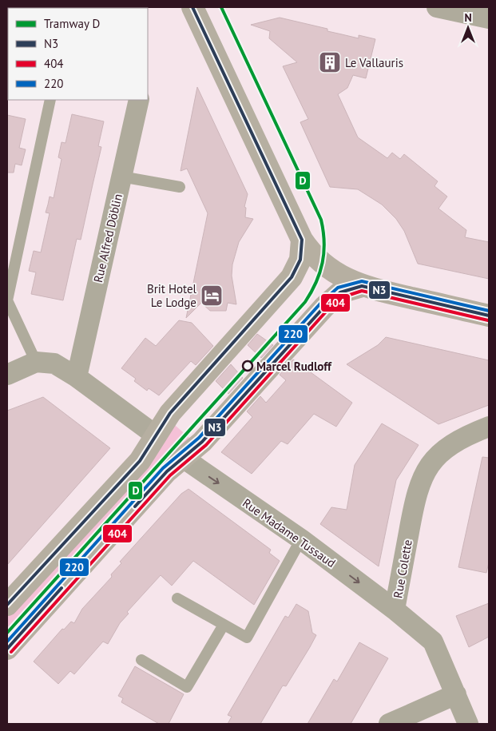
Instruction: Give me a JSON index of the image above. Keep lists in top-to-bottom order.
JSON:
{
  "streets": {
    "street": ["Rue Alfred Döblin", "Rue Madame Tussaud", "Rue Colette"]
  },
  "crossings": [
    ["Rue Madame Tussaud", "Rue Colette"]
  ],
  "one_way": ["Rue Madame Tussaud"],
  "places": {
    "building": ["Le Vallauris"],
    "hotel": ["Brit Hotel Le Lodge"],
    "other": ["Marcel Rudloff"]
  },
  "lines": [
    "tram line D",
    "transit line N3",
    "transit line 220",
    "transit line 404"
  ],
  "legend": [
    "Tramway D",
    "N3",
    "404",
    "220"
  ],
  "north": "top"
}
